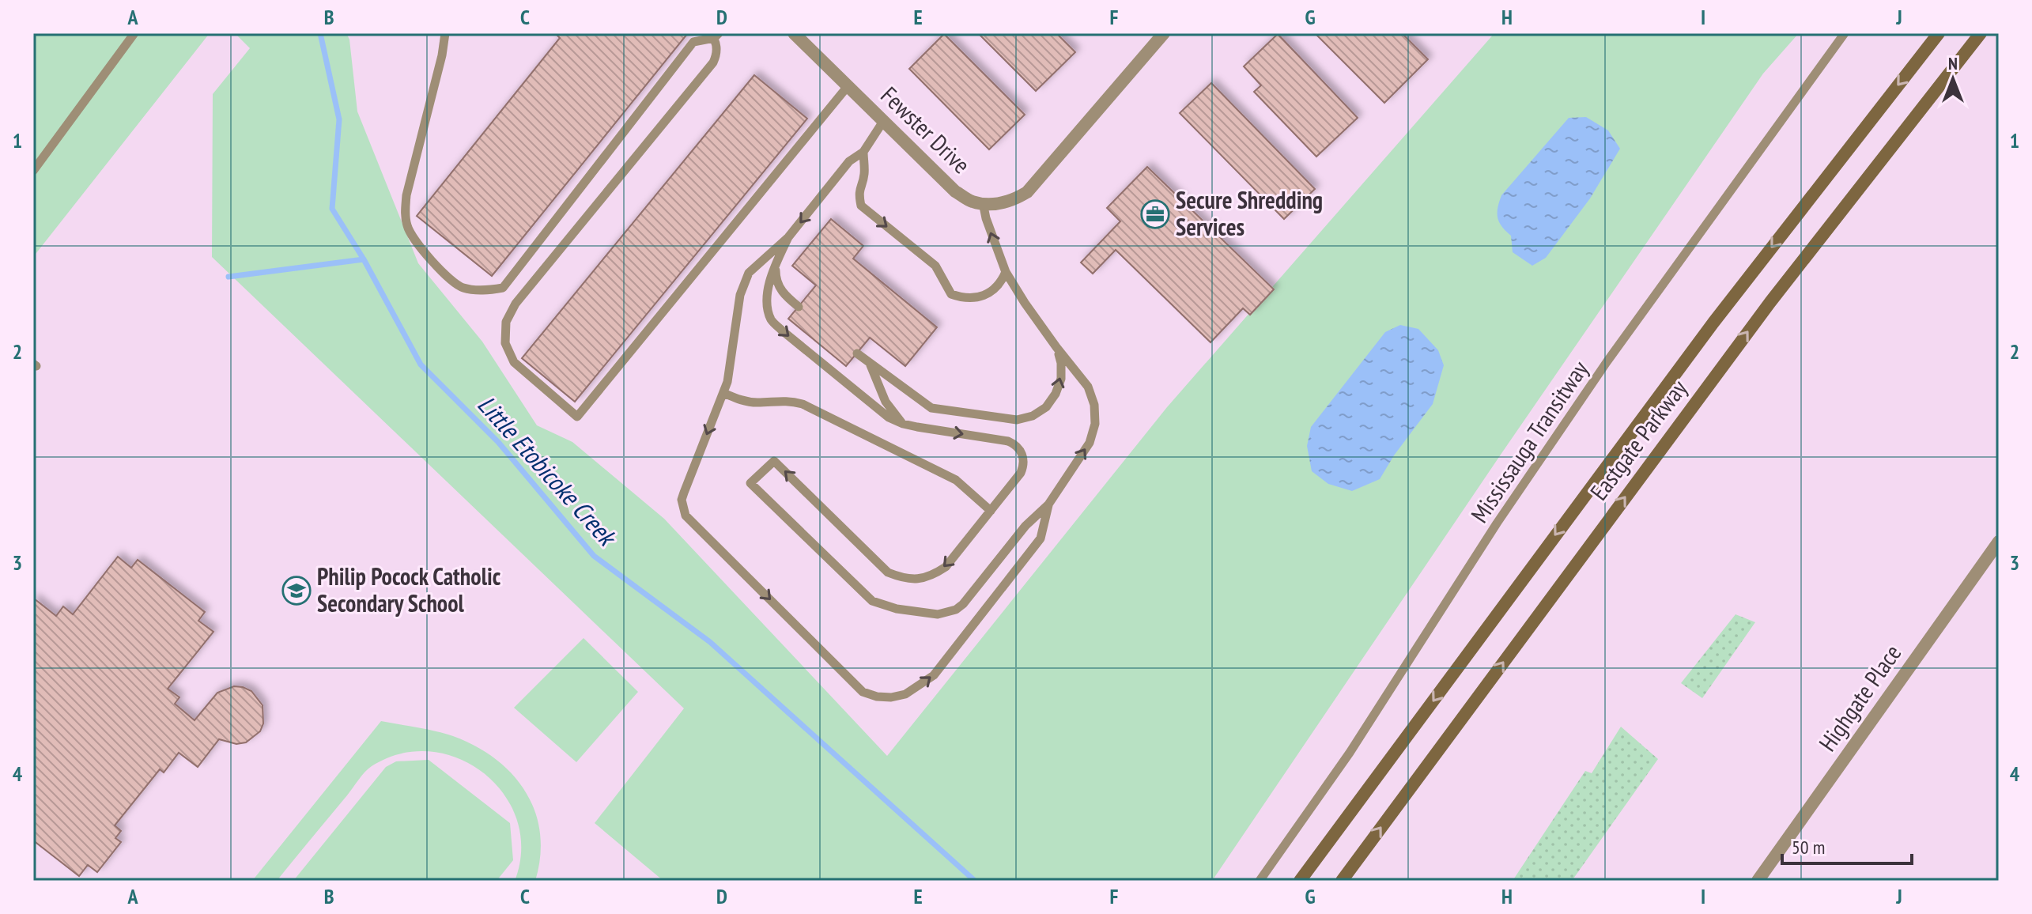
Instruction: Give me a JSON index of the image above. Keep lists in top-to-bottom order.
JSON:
{
  "streets": {
    "main road": ["Eastgate Parkway"],
    "street": ["Fewster Drive", "Highgate Place"],
    "lane": ["Mississauga Transitway"]
  },
  "water": ["Little Etobicoke Creek"],
  "places": {
    "office": ["Secure Shredding Services"],
    "school or university": ["Philip Pocock Catholic Secondary School"]
  },
  "scale_bar": "50 m",
  "north": "top",
  "grid": {
    "columns": [
      "A",
      "B",
      "C",
      "D",
      "E",
      "F",
      "G",
      "H",
      "I",
      "J"
    ],
    "rows": [
      "1",
      "2",
      "3",
      "4"
    ]
  }
}
